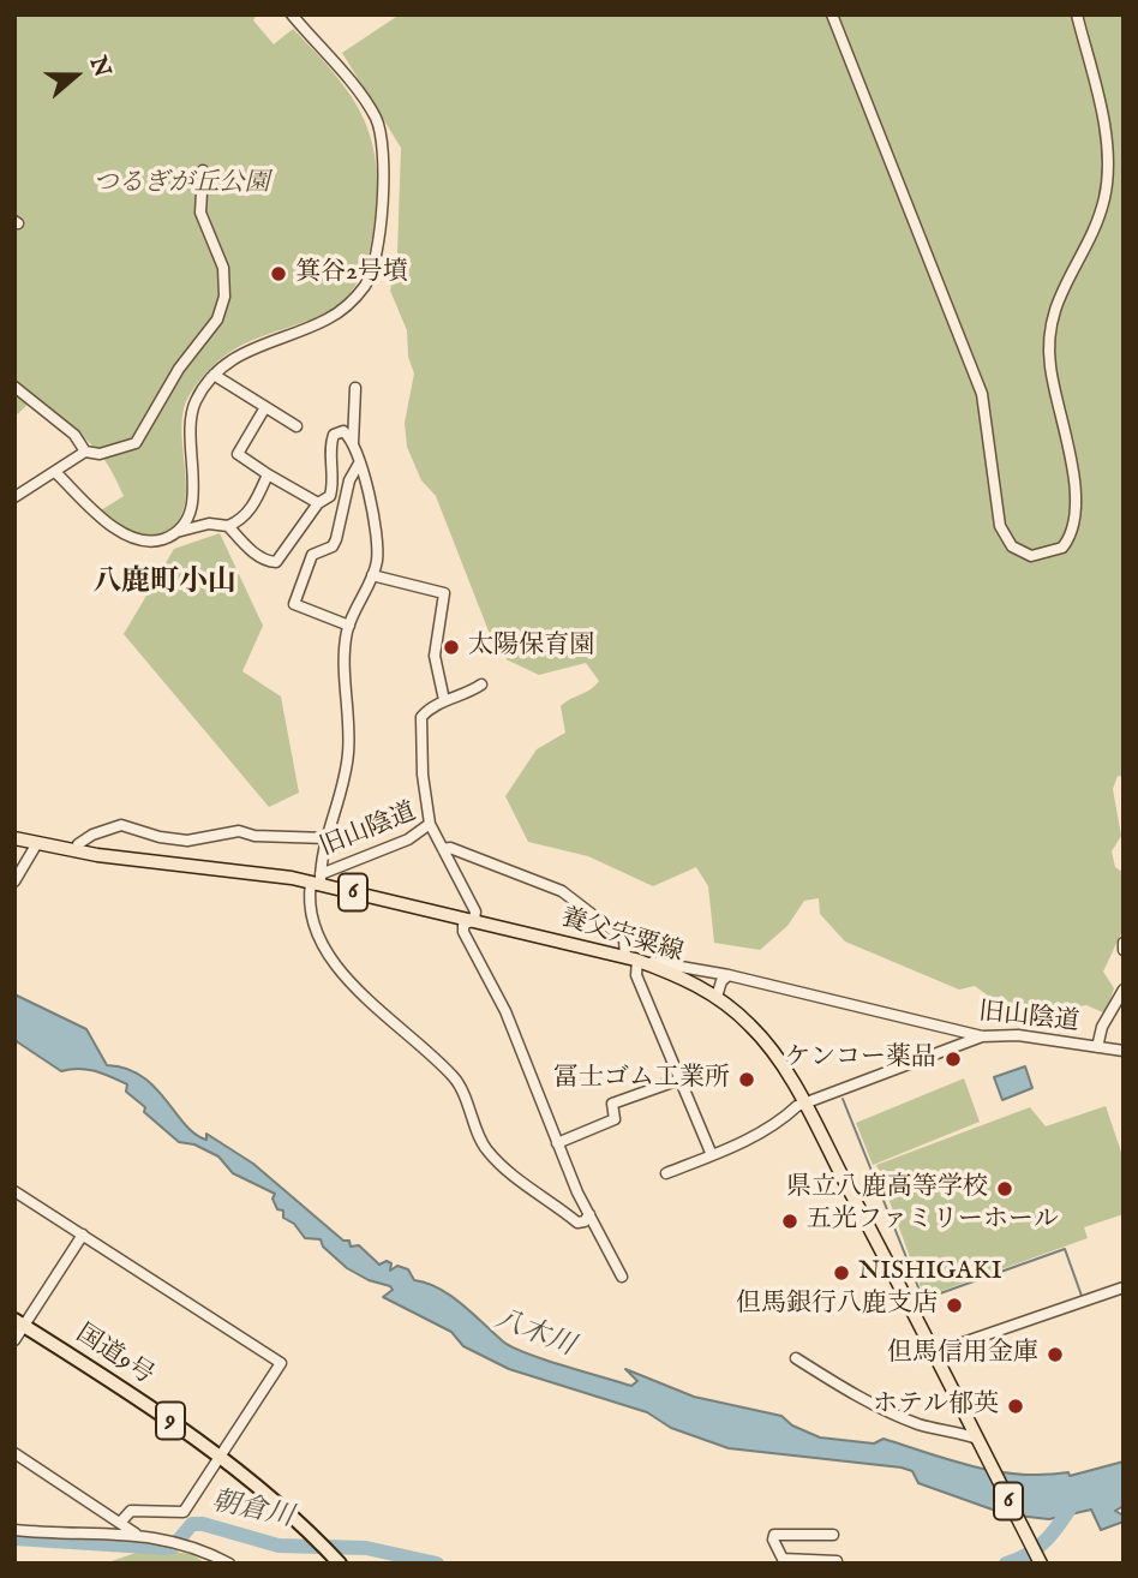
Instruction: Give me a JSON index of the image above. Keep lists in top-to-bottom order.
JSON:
{
  "streets": {
    "highway": ["国道9号", "9"],
    "main road": ["6", "養父宍粟線"],
    "street": ["旧山陰道"]
  },
  "crossings": [
    ["旧山陰道", "養父宍粟線"]
  ],
  "districts": ["八鹿町小山"],
  "water": ["八木川", "朝倉川"],
  "parks": ["つるぎが丘公園"],
  "places": [
    "箕谷2号墳",
    "太陽保育園",
    "ケンコー薬品",
    "冨士ゴム工業所",
    "県立八鹿高等学校",
    "五光ファミリーホール",
    "NISHIGAKI",
    "但馬銀行八鹿支店",
    "但馬信用金庫",
    "ホテル郁英"
  ],
  "north": "right"
}
